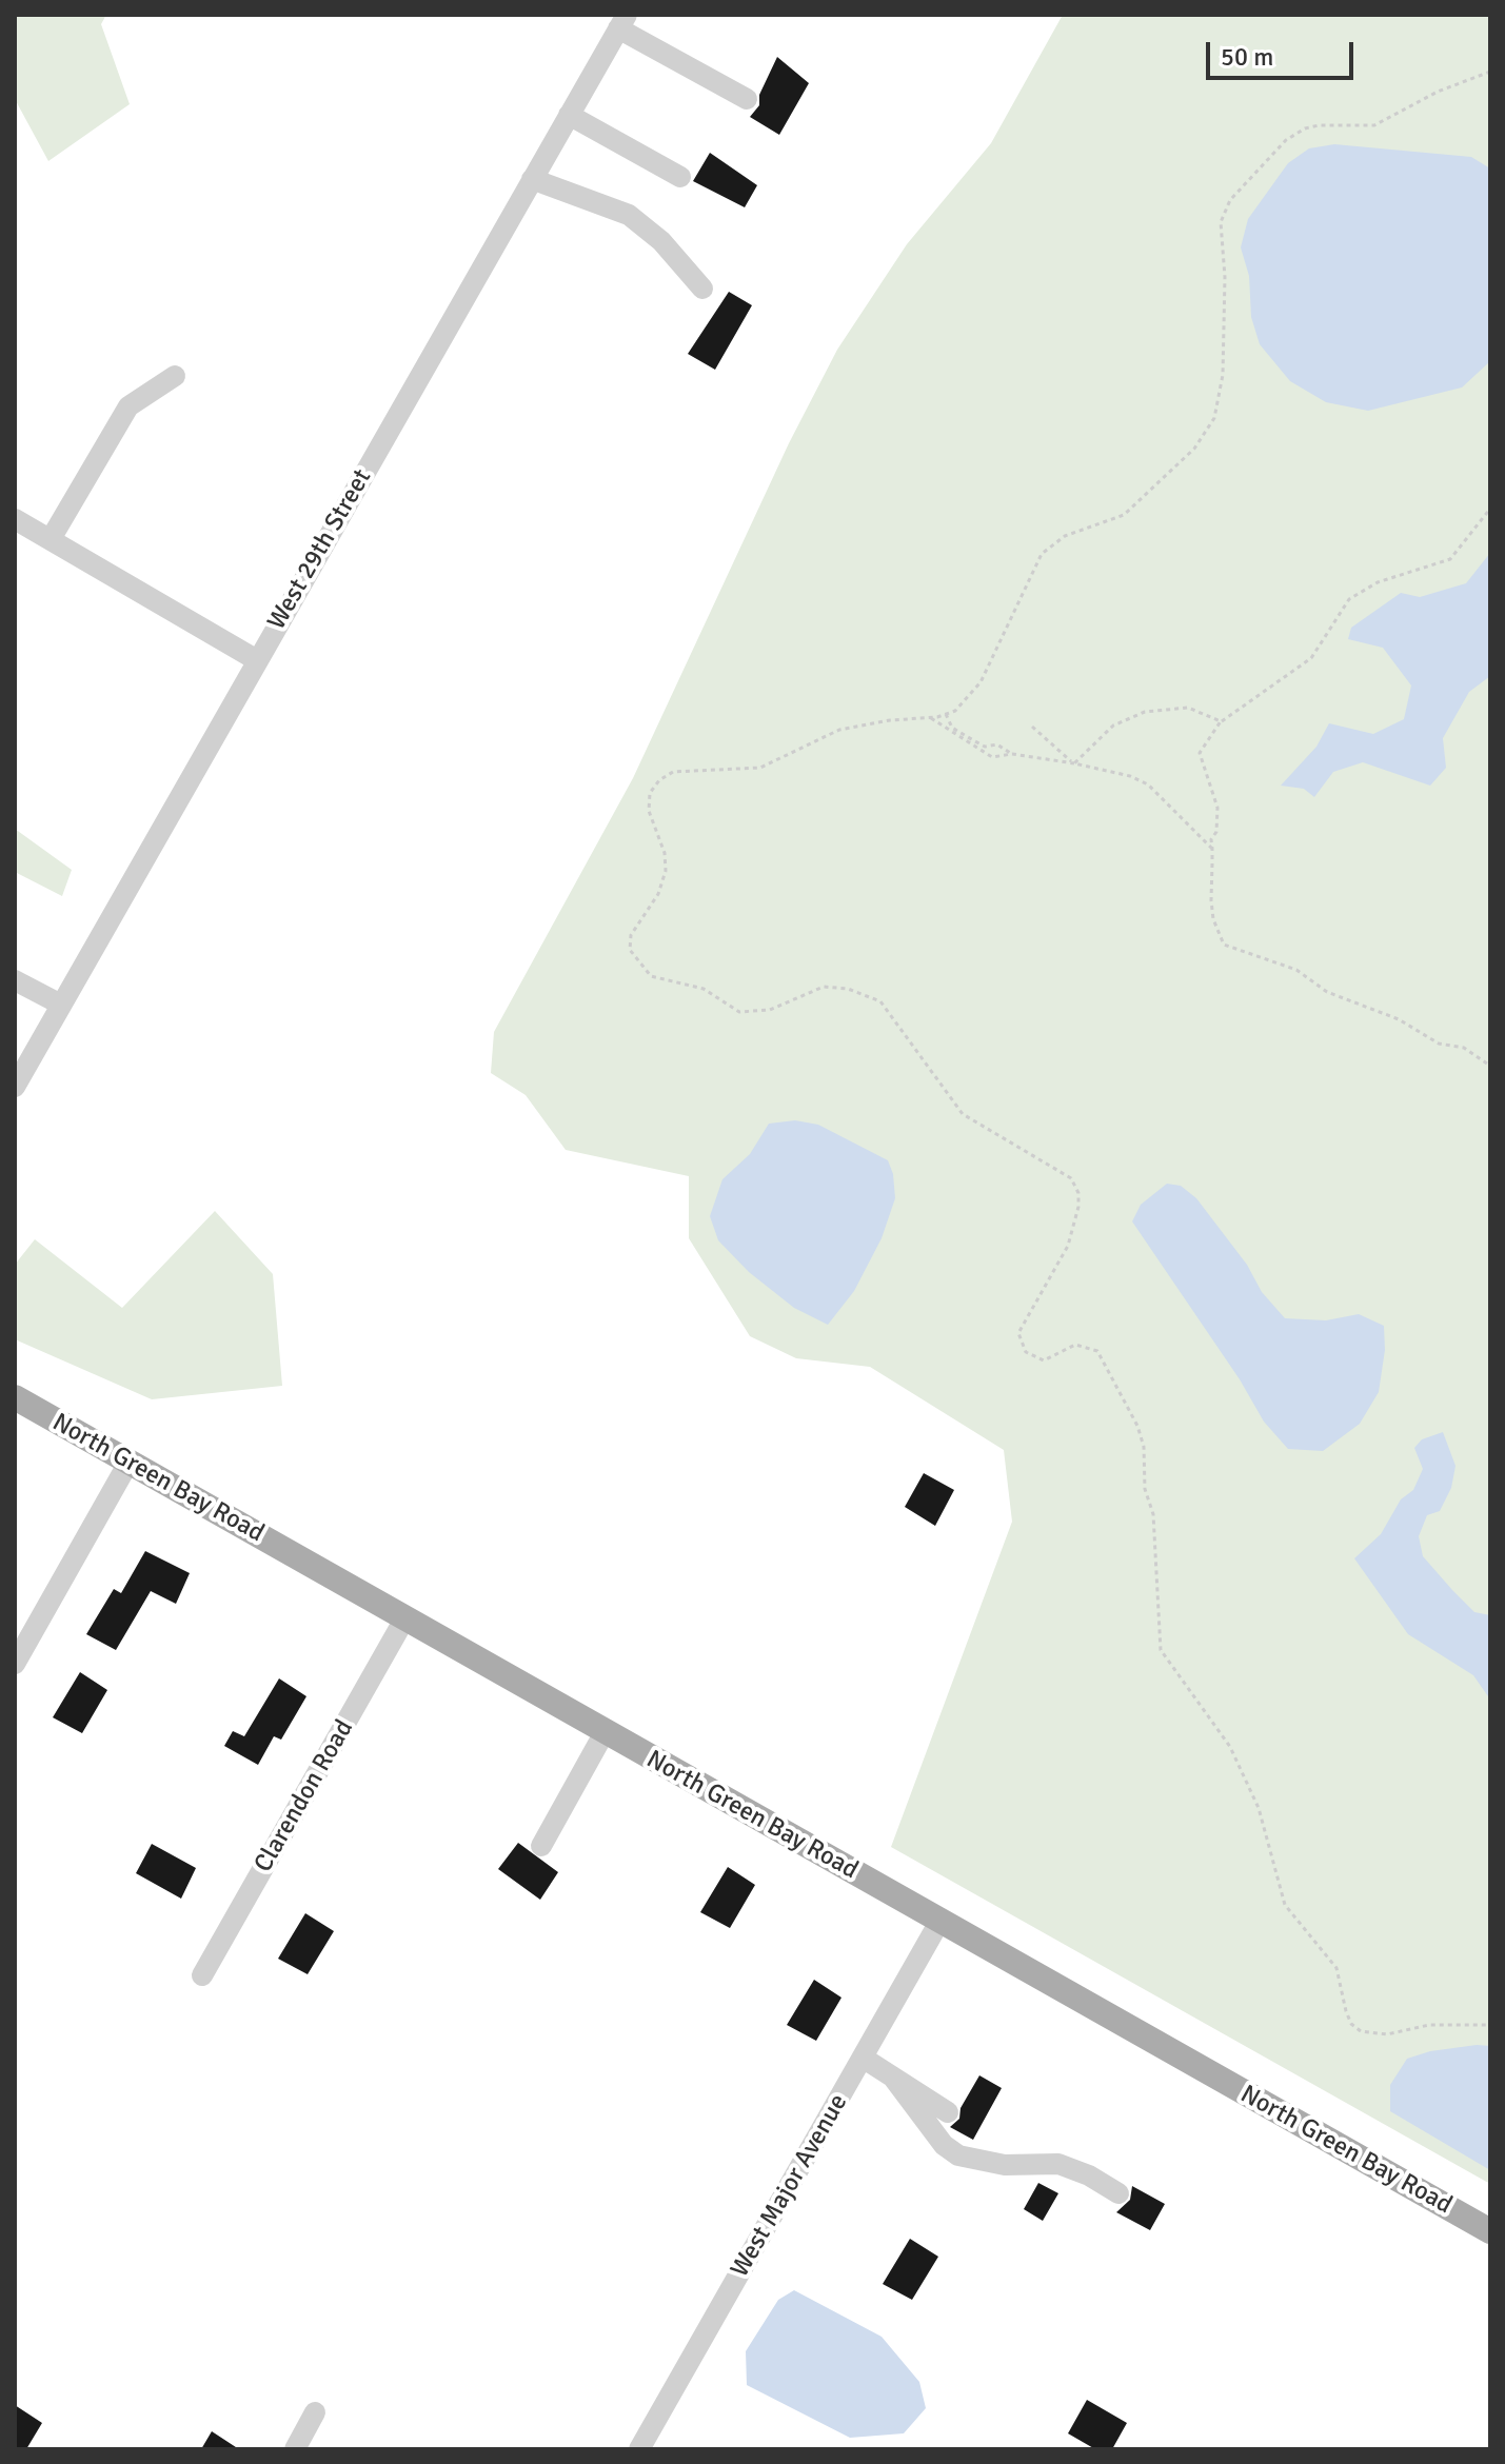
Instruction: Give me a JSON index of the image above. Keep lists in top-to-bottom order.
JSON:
{
  "streets": {
    "main road": ["North Green Bay Road"],
    "street": ["West 29th Street", "Clarendon Road", "West Major Avenue"]
  },
  "crossings": [
    ["North Green Bay Road", "Clarendon Road"],
    ["North Green Bay Road", "West Major Avenue"]
  ],
  "scale_bar": "50 m"
}
